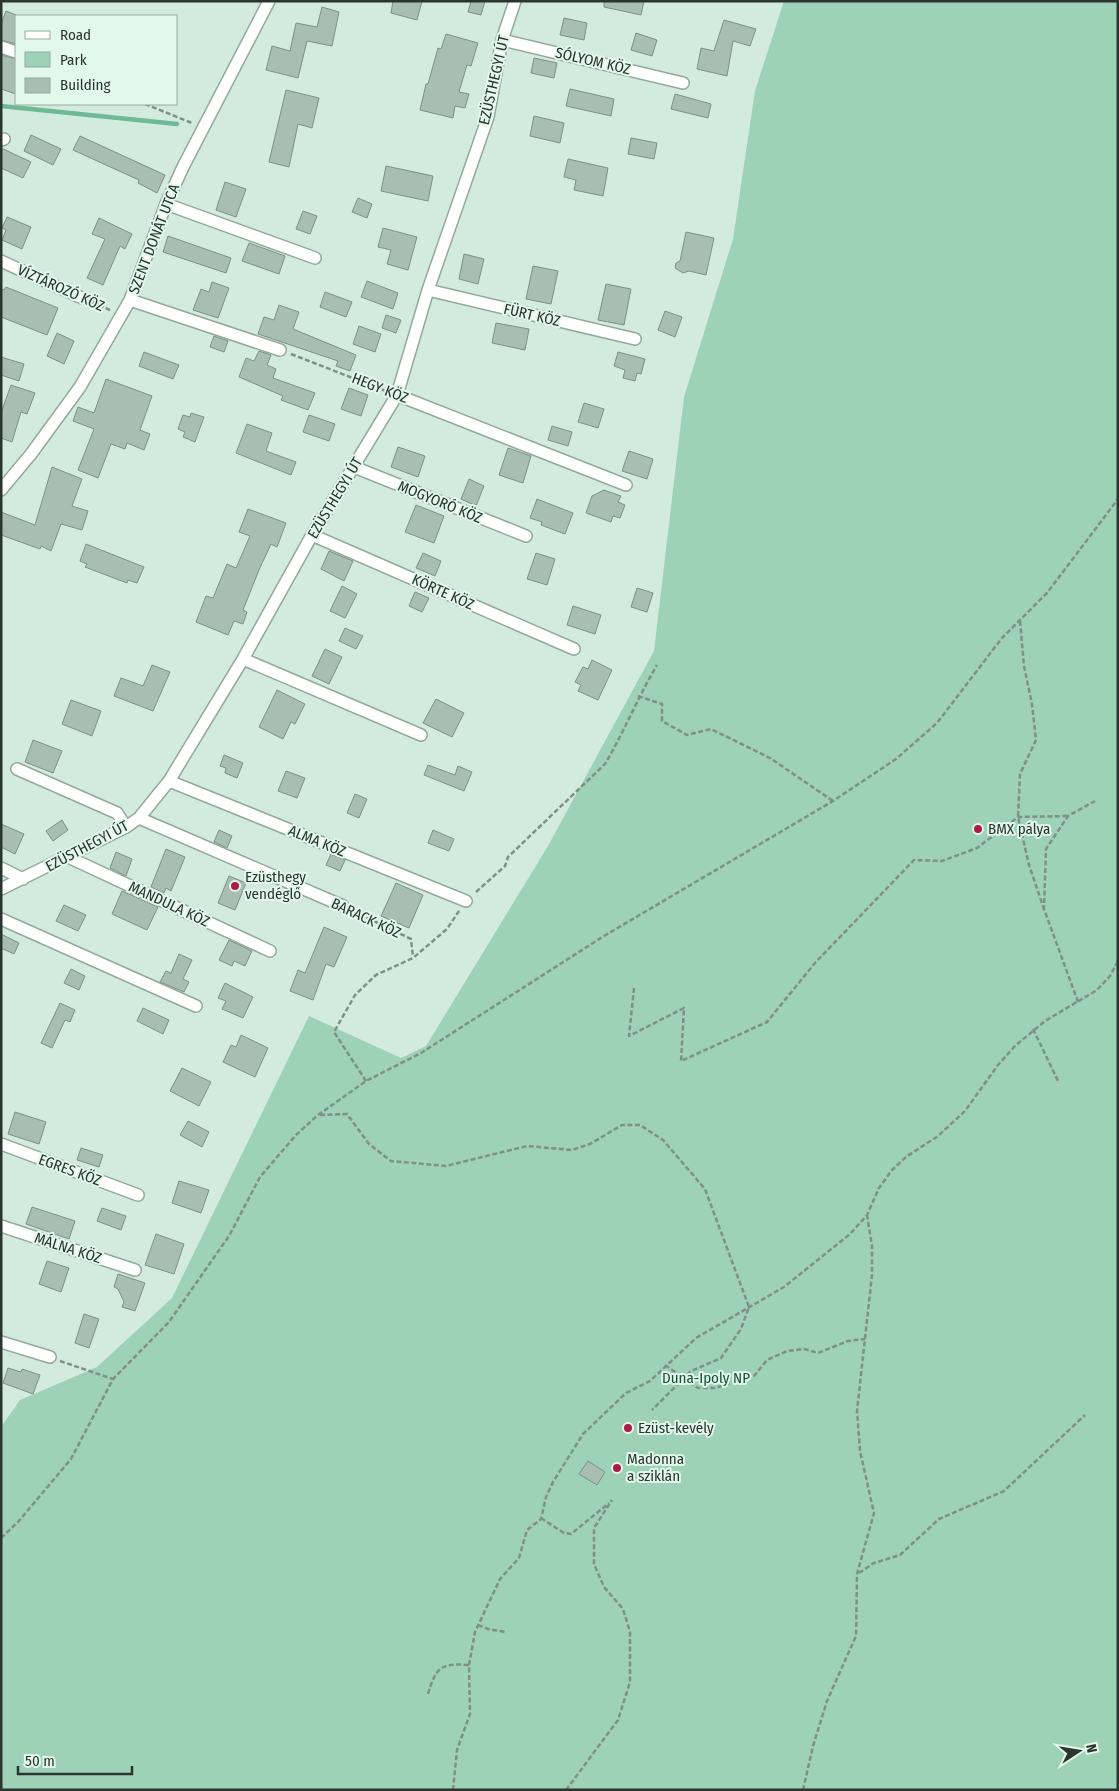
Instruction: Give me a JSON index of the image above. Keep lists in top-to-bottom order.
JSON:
{
  "streets": {
    "street": [
      "SÓLYOM KÖZ",
      "EZÜSTHEGYI ÚT",
      "SZENT DONÁT UTCA",
      "VÍZTÁROZÓ KÖZ",
      "FÜRT KÖZ",
      "HEGY KÖZ",
      "MOGYORÓ KÖZ",
      "KÖRTE KÖZ",
      "ALMA KÖZ",
      "MANDULA KÖZ",
      "BARACK KÖZ",
      "EGRES KÖZ",
      "MÁLNA KÖZ"
    ]
  },
  "crossings": [
    ["SÓLYOM KÖZ", "EZÜSTHEGYI ÚT"],
    ["EZÜSTHEGYI ÚT", "FÜRT KÖZ"],
    ["EZÜSTHEGYI ÚT", "HEGY KÖZ"],
    ["EZÜSTHEGYI ÚT", "MOGYORÓ KÖZ"],
    ["EZÜSTHEGYI ÚT", "KÖRTE KÖZ"],
    ["EZÜSTHEGYI ÚT", "ALMA KÖZ"],
    ["EZÜSTHEGYI ÚT", "MANDULA KÖZ"],
    ["EZÜSTHEGYI ÚT", "BARACK KÖZ"],
    ["SZENT DONÁT UTCA", "VÍZTÁROZÓ KÖZ"]
  ],
  "parks": ["Duna-Ipoly NP"],
  "places": [
    "BMX pálya",
    "Ezüsthegy vendéglő",
    "Ezüst-kevély",
    "Madonna a sziklán"
  ],
  "legend": ["Road", "Park", "Building"],
  "scale_bar": "50 m",
  "north": "right"
}
